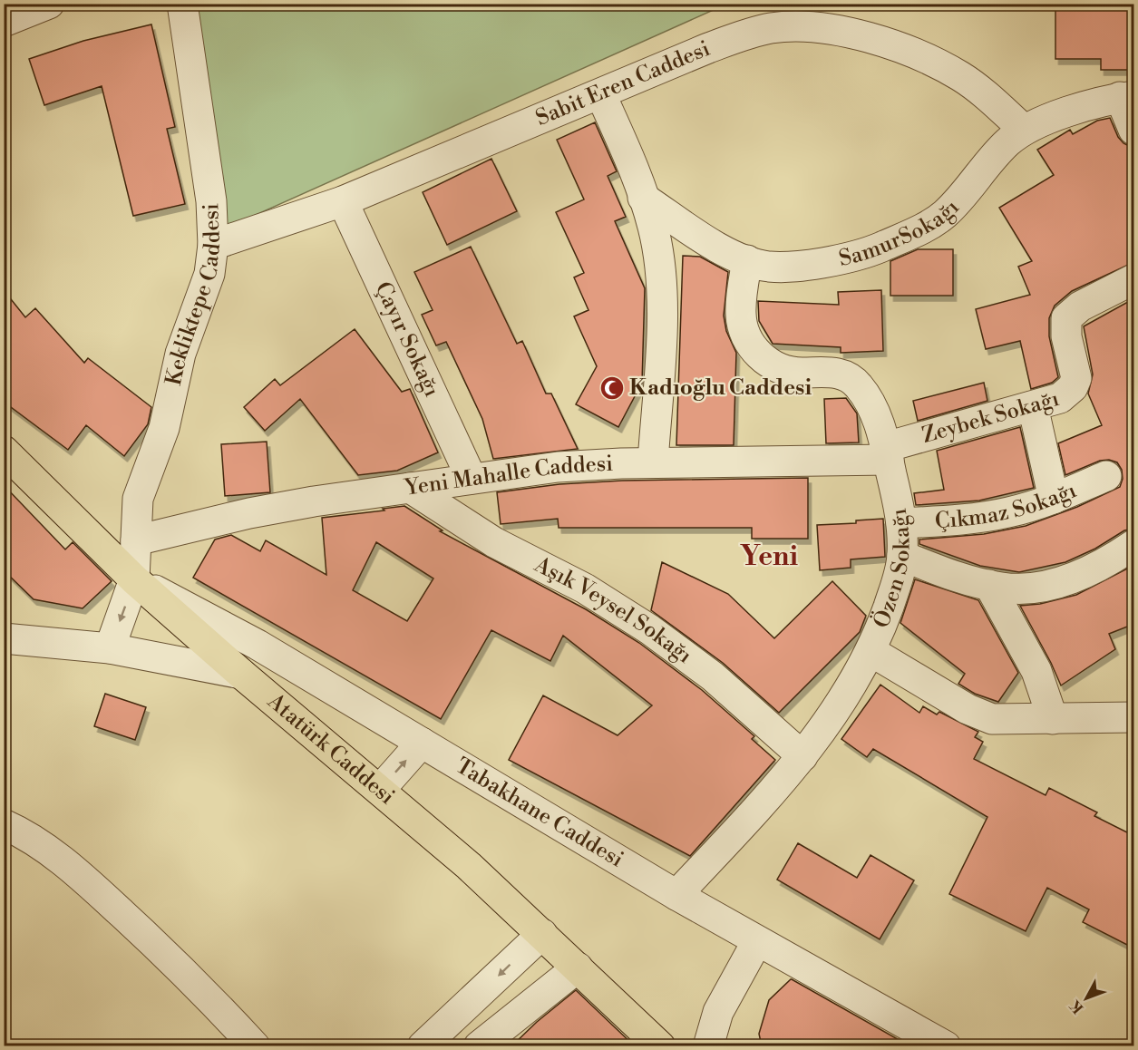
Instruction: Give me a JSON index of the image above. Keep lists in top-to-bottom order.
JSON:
{
  "streets": {
    "main road": ["Atatürk Caddesi"],
    "street": [
      "Sabit Eren Caddesi",
      "SamurSokağı",
      "Kekliktepe Caddesi",
      "Çayır Sokağı",
      "Zeybek Sokağı",
      "Yeni Mahalle Caddesi",
      "Çıkmaz Sokağı",
      "Özen Sokağı",
      "Aşık Veysel Sokağı",
      "Tabakhane Caddesi"
    ]
  },
  "crossings": [
    ["Sabit Eren Caddesi", "SamurSokağı"],
    ["Sabit Eren Caddesi", "Kekliktepe Caddesi"],
    ["Sabit Eren Caddesi", "Çayır Sokağı"],
    ["SamurSokağı", "Özen Sokağı"],
    ["Kekliktepe Caddesi", "Yeni Mahalle Caddesi"],
    ["Kekliktepe Caddesi", "Atatürk Caddesi"],
    ["Kekliktepe Caddesi", "Tabakhane Caddesi"],
    ["Çayır Sokağı", "Yeni Mahalle Caddesi"],
    ["Zeybek Sokağı", "Yeni Mahalle Caddesi"],
    ["Zeybek Sokağı", "Özen Sokağı"],
    ["Yeni Mahalle Caddesi", "Özen Sokağı"],
    ["Yeni Mahalle Caddesi", "Aşık Veysel Sokağı"],
    ["Çıkmaz Sokağı", "Özen Sokağı"],
    ["Özen Sokağı", "Aşık Veysel Sokağı"],
    ["Özen Sokağı", "Tabakhane Caddesi"],
    ["Atatürk Caddesi", "Tabakhane Caddesi"]
  ],
  "districts": ["Yeni"],
  "places": {
    "mosque": ["Kadıoğlu Caddesi"]
  },
  "north": "bottom left"
}
